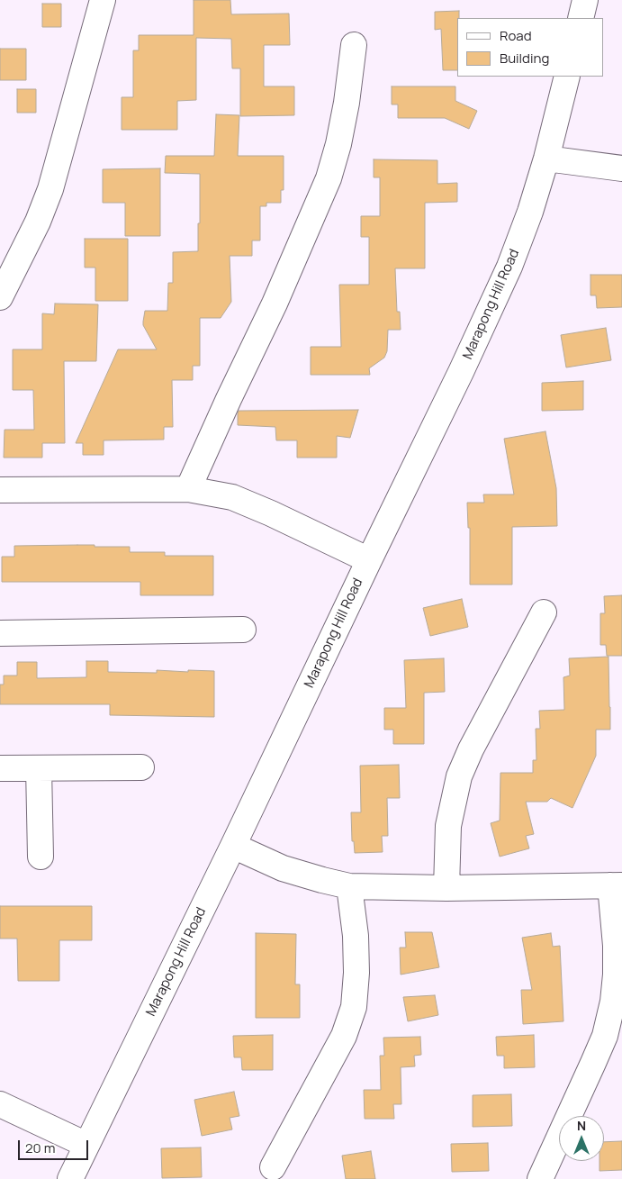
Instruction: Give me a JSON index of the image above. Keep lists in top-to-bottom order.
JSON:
{
  "streets": {
    "street": ["Marapong Hill Road"]
  },
  "legend": ["Road", "Building"],
  "scale_bar": "20 m",
  "north": "top"
}
